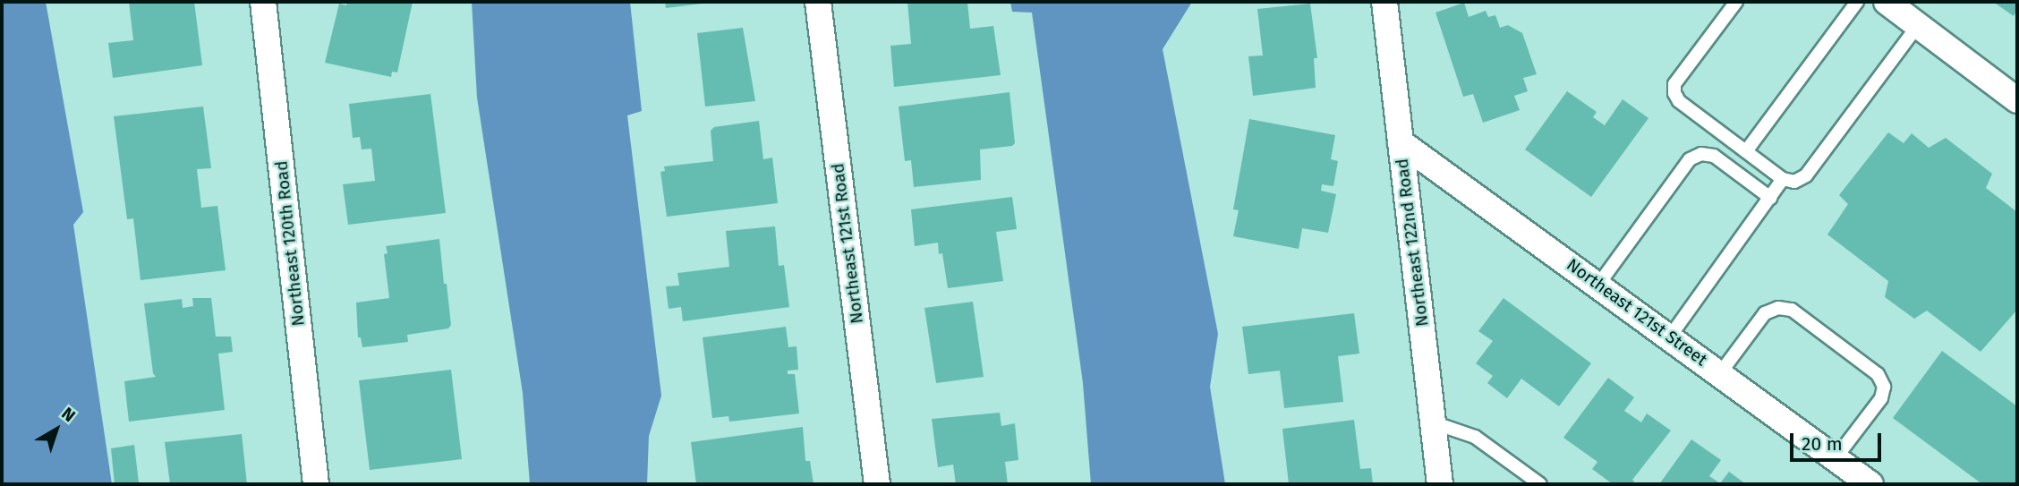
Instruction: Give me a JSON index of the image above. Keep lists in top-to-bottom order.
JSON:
{
  "streets": {
    "street": [
      "Northeast 122nd Road",
      "Northeast 120th Road",
      "Northeast 121st Road",
      "Northeast 121st Street"
    ]
  },
  "crossings": [
    ["Northeast 122nd Road", "Northeast 121st Street"]
  ],
  "scale_bar": "20 m",
  "north": "top right"
}
